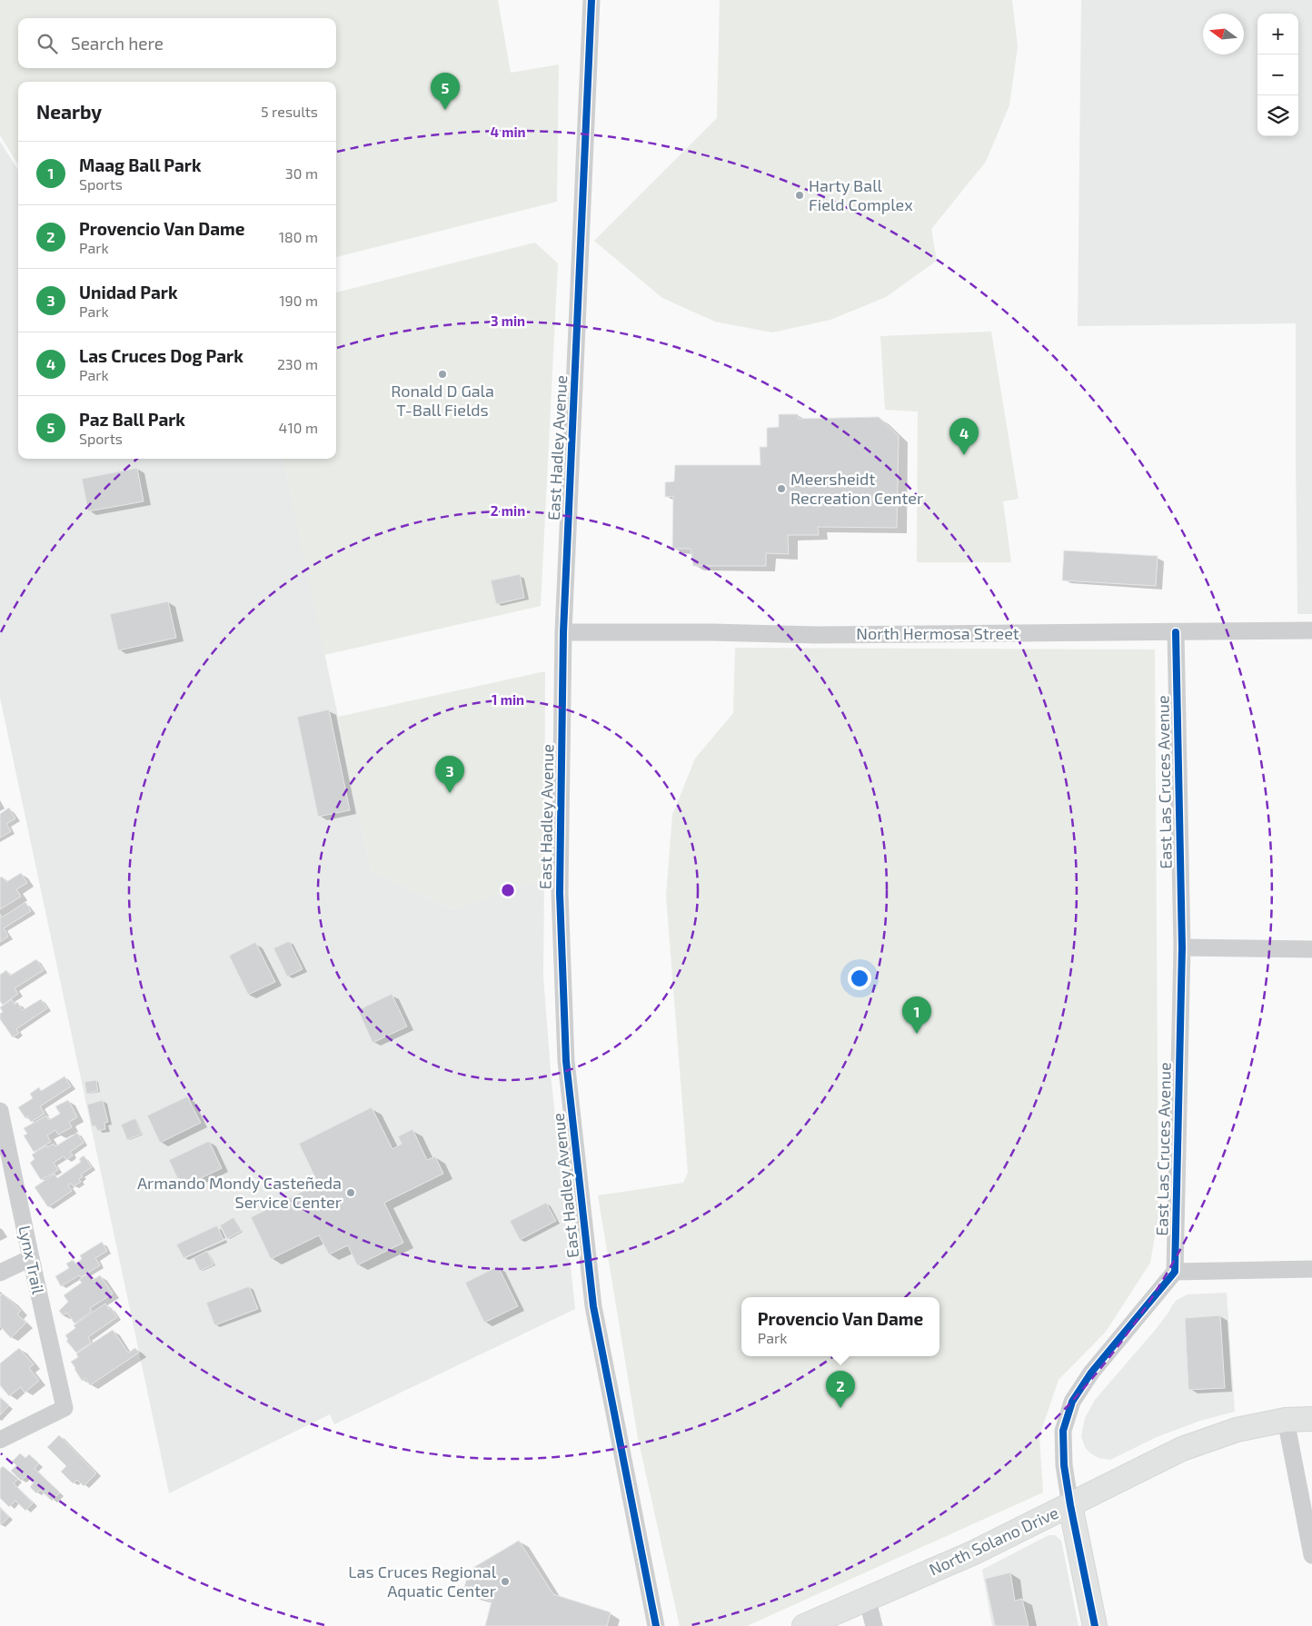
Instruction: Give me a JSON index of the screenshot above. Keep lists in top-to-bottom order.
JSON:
{
  "streets": {
    "main road": ["North Solano Drive"],
    "street": [
      "East Hadley Avenue",
      "North Hermosa Street",
      "East Las Cruces Avenue",
      "Lynx Trail"
    ]
  },
  "crossings": [
    ["East Hadley Avenue", "North Hermosa Street"],
    ["North Hermosa Street", "East Las Cruces Avenue"]
  ],
  "places": [
    "Harty Ball Field Complex",
    "Ronald D Gala T-Ball Fields",
    "Meersheidt Recreation Center",
    "Armando Mondy Casteñeda Service Center",
    "Las Cruces Regional Aquatic Center"
  ],
  "north": "left",
  "page": {
    "map_buttons": ["+", "−"],
    "search": "Search here",
    "pins": [
      "5",
      "4",
      "3",
      "1",
      "2"
    ],
    "heading": ["Nearby", "5 results"],
    "list": [
      {
        "mark": "1",
        "name": "Maag Ball Park",
        "note": "Sports",
        "value": "30 m"
      },
      {
        "mark": "2",
        "name": "Provencio Van Dame",
        "note": "Park",
        "value": "180 m"
      },
      {
        "mark": "3",
        "name": "Unidad Park",
        "note": "Park",
        "value": "190 m"
      },
      {
        "mark": "4",
        "name": "Las Cruces Dog Park",
        "note": "Park",
        "value": "230 m"
      },
      {
        "mark": "5",
        "name": "Paz Ball Park",
        "note": "Sports",
        "value": "410 m"
      }
    ],
    "popup": ["Provencio Van Dame", "Park"]
  },
  "rings": [
    "4 min",
    "3 min",
    "2 min",
    "1 min"
  ]
}
